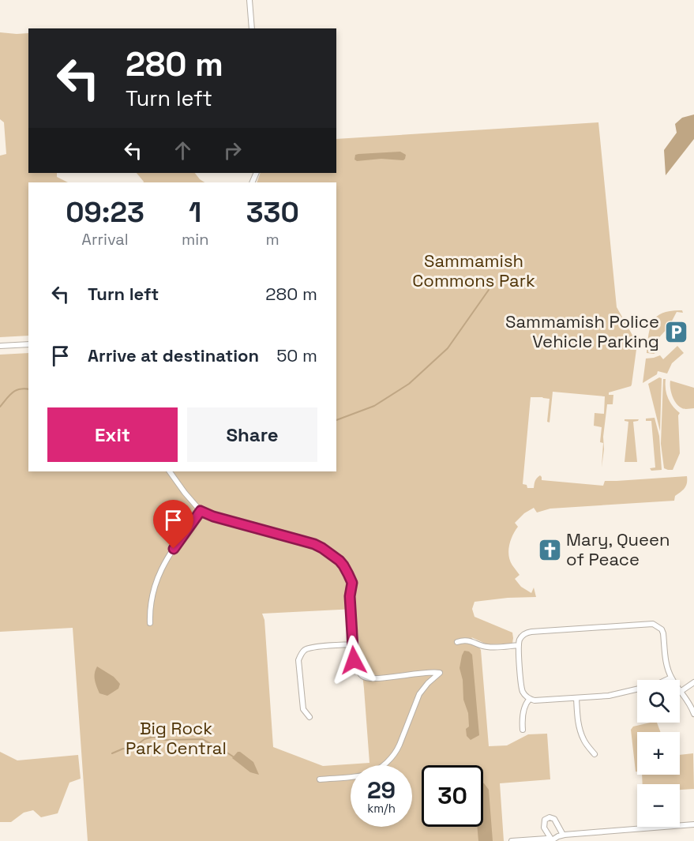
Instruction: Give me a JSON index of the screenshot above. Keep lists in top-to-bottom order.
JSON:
{
  "parks": ["Sammamish Commons Park", "Big Rock Park Central"],
  "places": {
    "parking": ["Sammamish Police Vehicle Parking"],
    "church": ["Mary, Queen of Peace"]
  },
  "page": {
    "turn": ["280 m", "Turn left"],
    "eta": [
      "09:23",
      "Arrival",
      "1",
      "min",
      "330",
      "m"
    ],
    "list": [
      {
        "name": "Turn left",
        "value": "280 m"
      },
      {
        "name": "Arrive at destination",
        "value": "50 m"
      }
    ],
    "buttons": ["Exit", "Share"],
    "map_buttons": ["+", "−"],
    "speed": "29 km/h",
    "limit": "30"
  }
}
